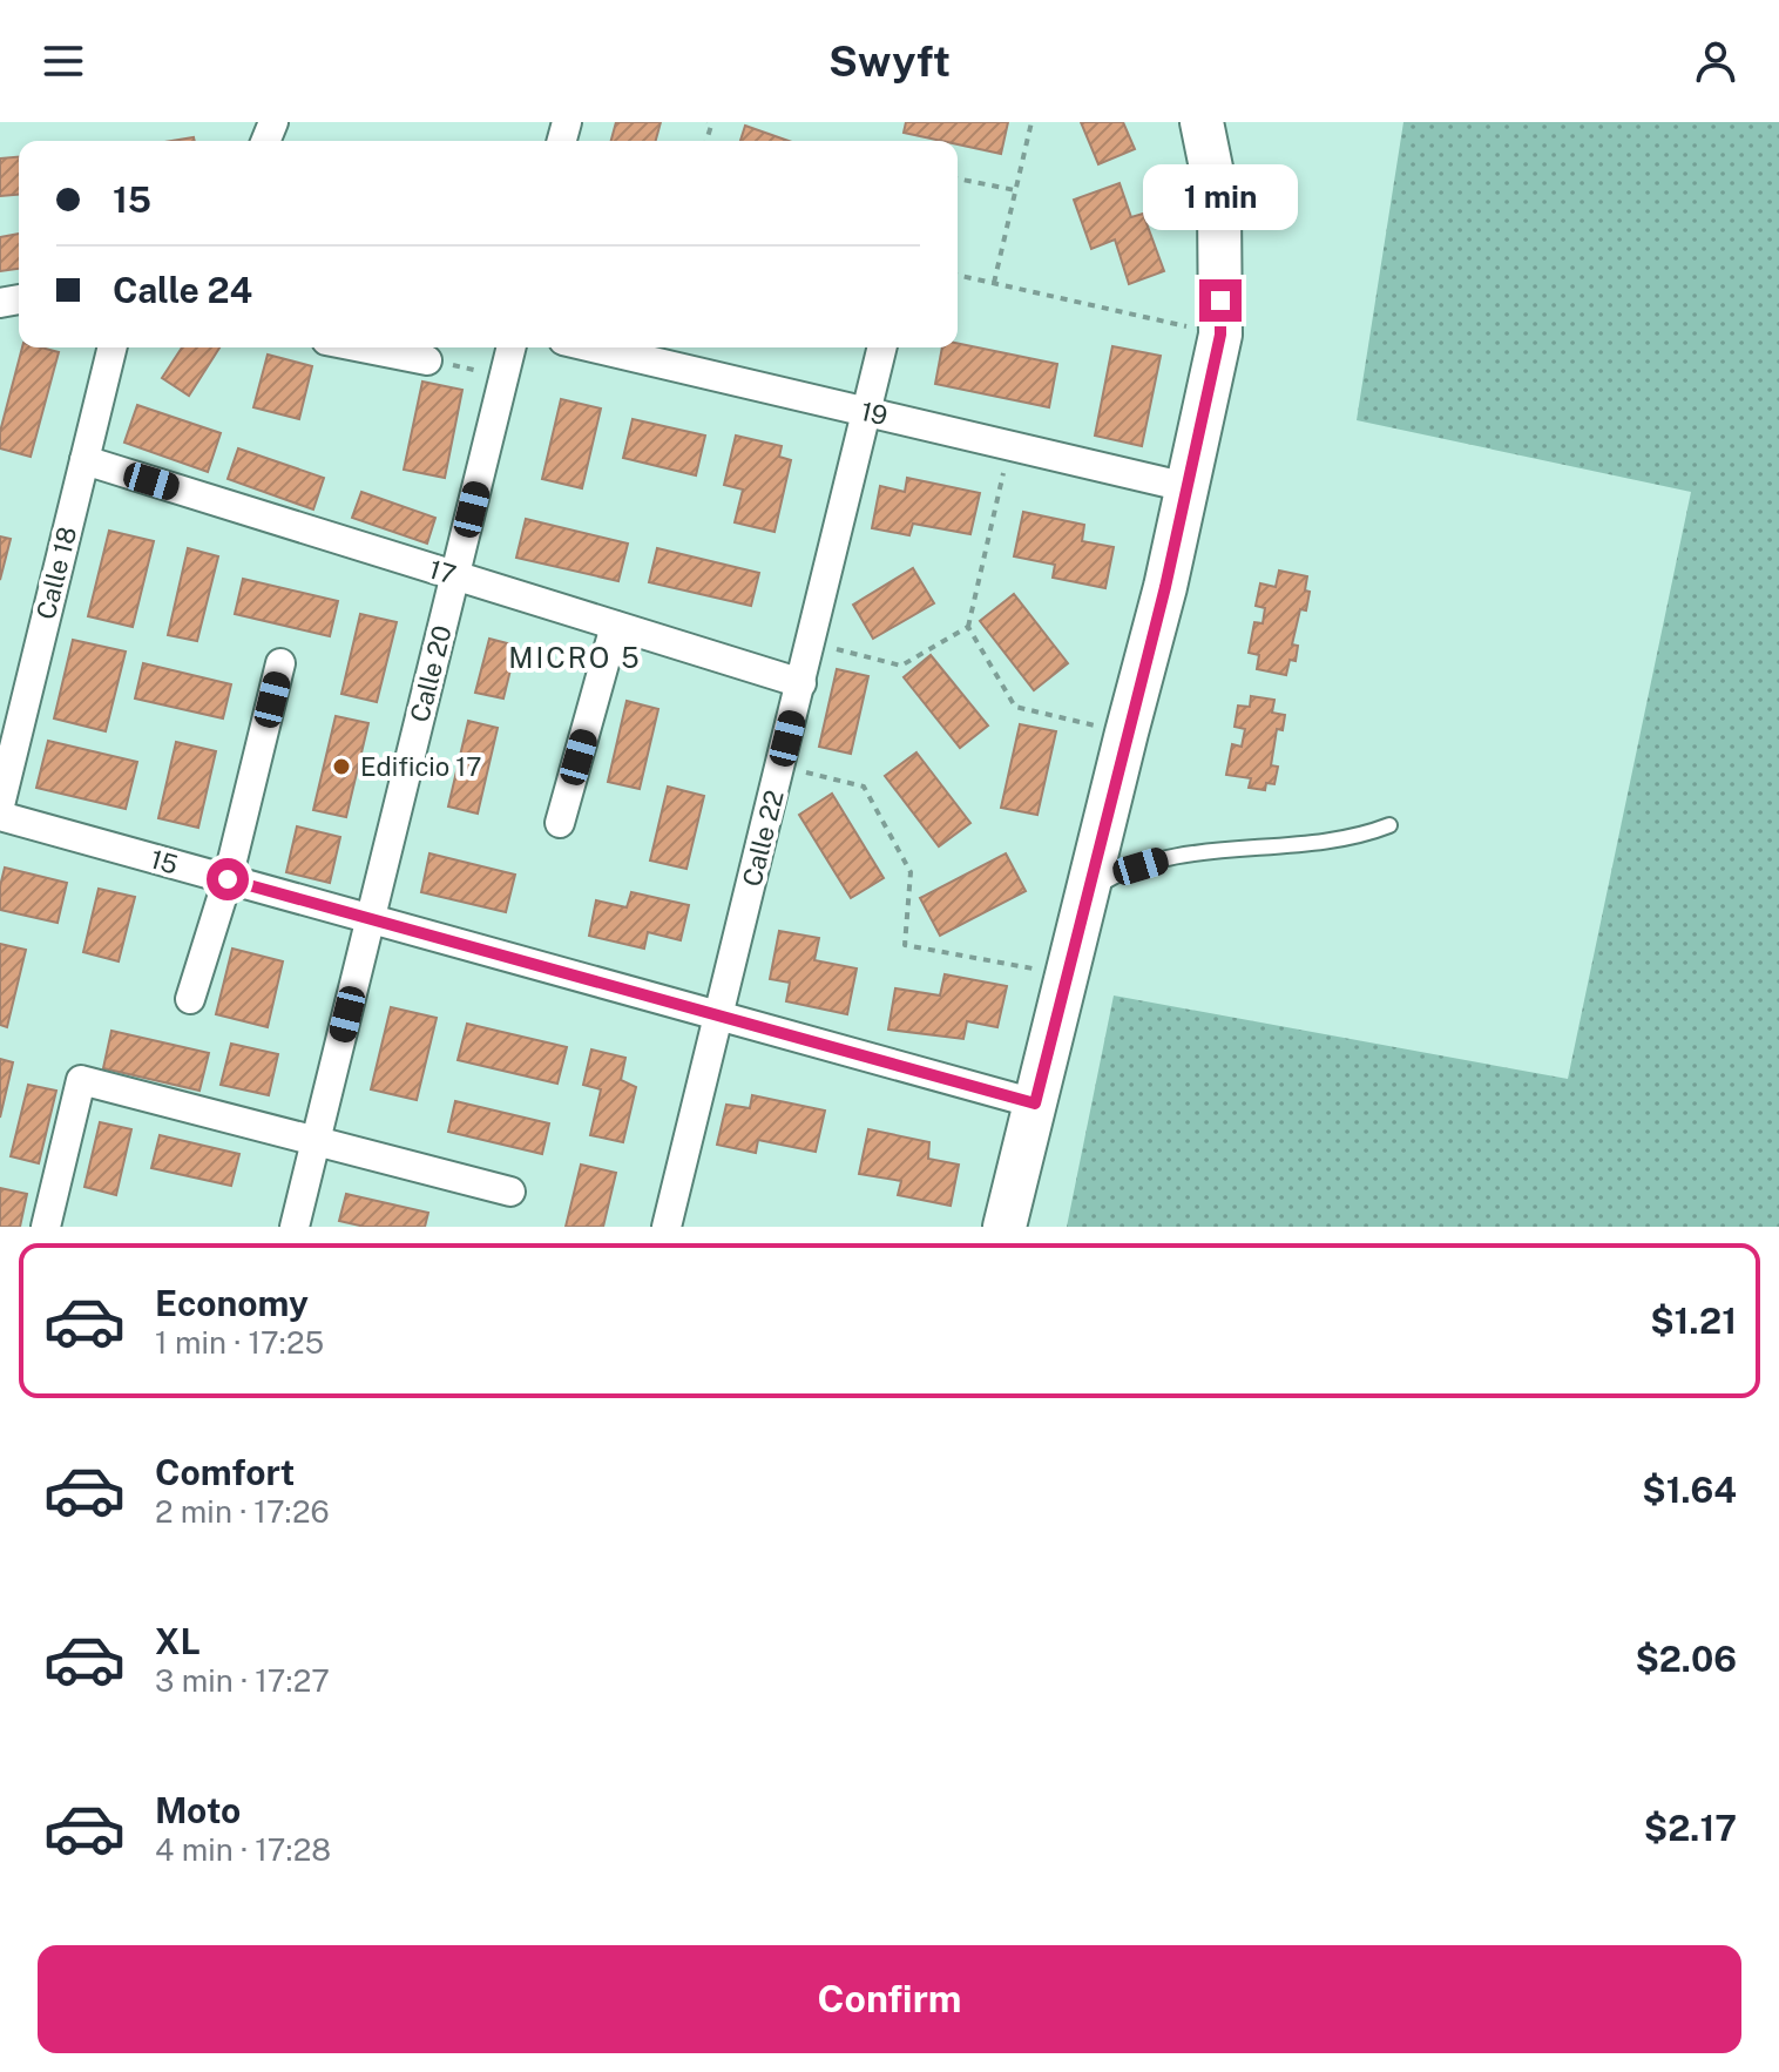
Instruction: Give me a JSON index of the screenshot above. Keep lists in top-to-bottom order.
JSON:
{
  "streets": {
    "street": [
      "19",
      "17",
      "Calle 18",
      "Calle 20",
      "Calle 22",
      "15"
    ]
  },
  "crossings": [
    ["19", "Calle 22"],
    ["17", "Calle 18"],
    ["17", "Calle 20"],
    ["17", "Calle 22"],
    ["Calle 20", "15"],
    ["Calle 22", "15"]
  ],
  "districts": ["MICRO 5"],
  "places": ["Edificio 17"],
  "page": {
    "header": "Swyft",
    "banner": ["15", "Calle 24"],
    "bubble": "1 min",
    "list": [
      {
        "name": "Economy",
        "note": "1 min · 17:25",
        "value": "$1.21"
      },
      {
        "name": "Comfort",
        "note": "2 min · 17:26",
        "value": "$1.64"
      },
      {
        "name": "XL",
        "note": "3 min · 17:27",
        "value": "$2.06"
      },
      {
        "name": "Moto",
        "note": "4 min · 17:28",
        "value": "$2.17"
      }
    ],
    "buttons": "Confirm"
  }
}
